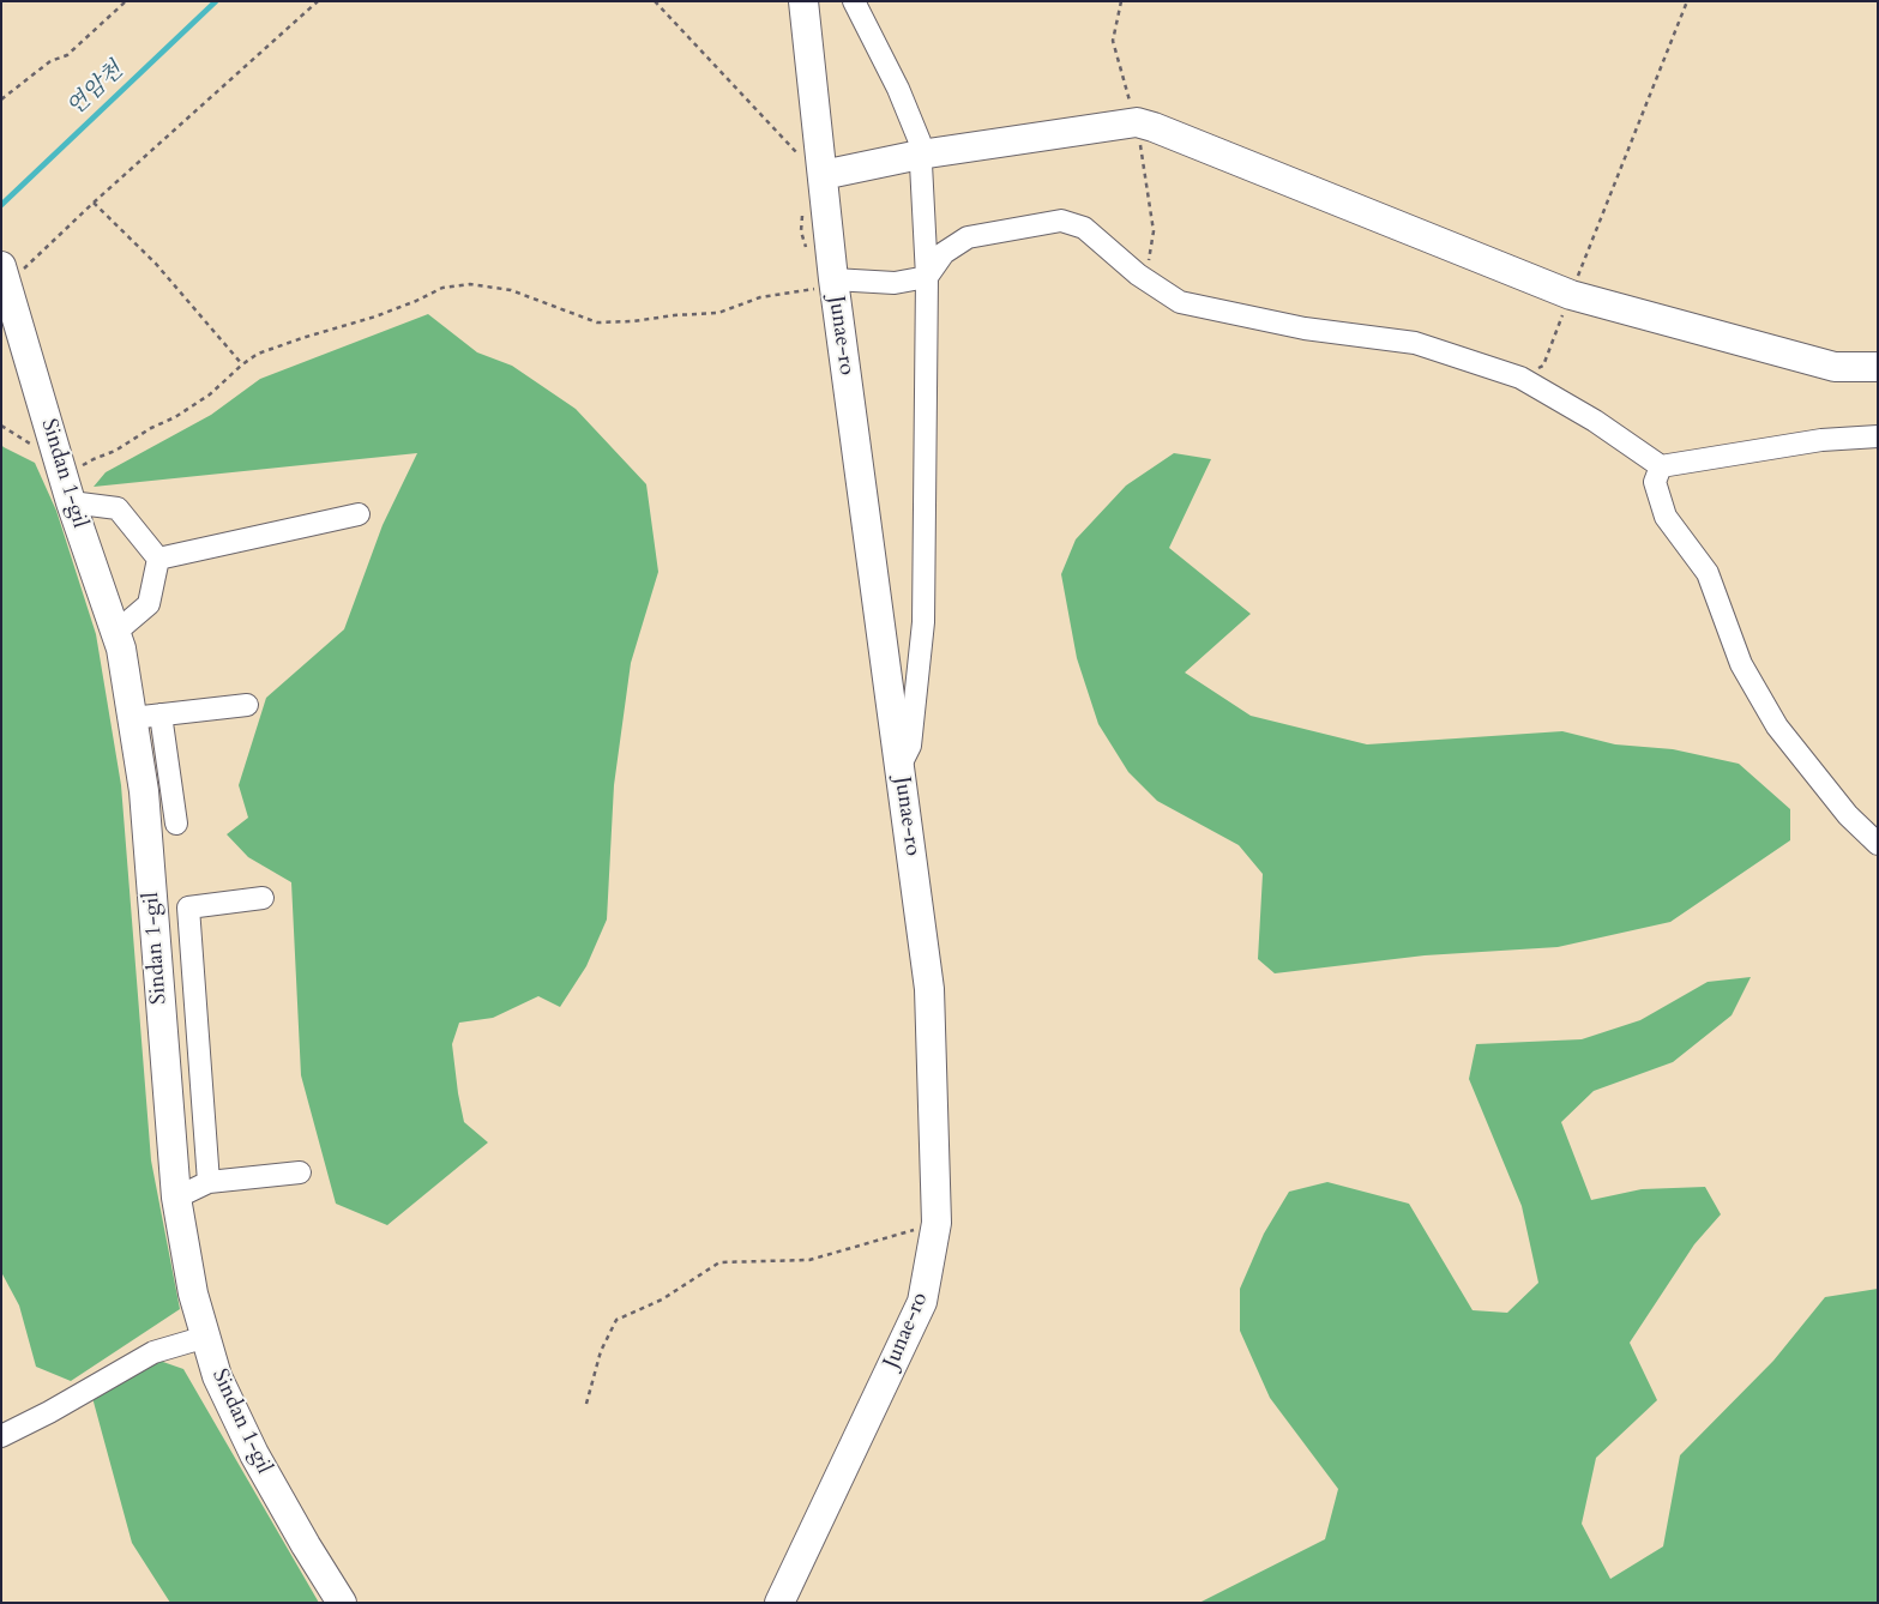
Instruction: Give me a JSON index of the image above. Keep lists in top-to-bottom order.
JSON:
{
  "streets": {
    "street": ["Junae-ro", "Sindan 1-gil"]
  },
  "water": ["연암천"]
}
